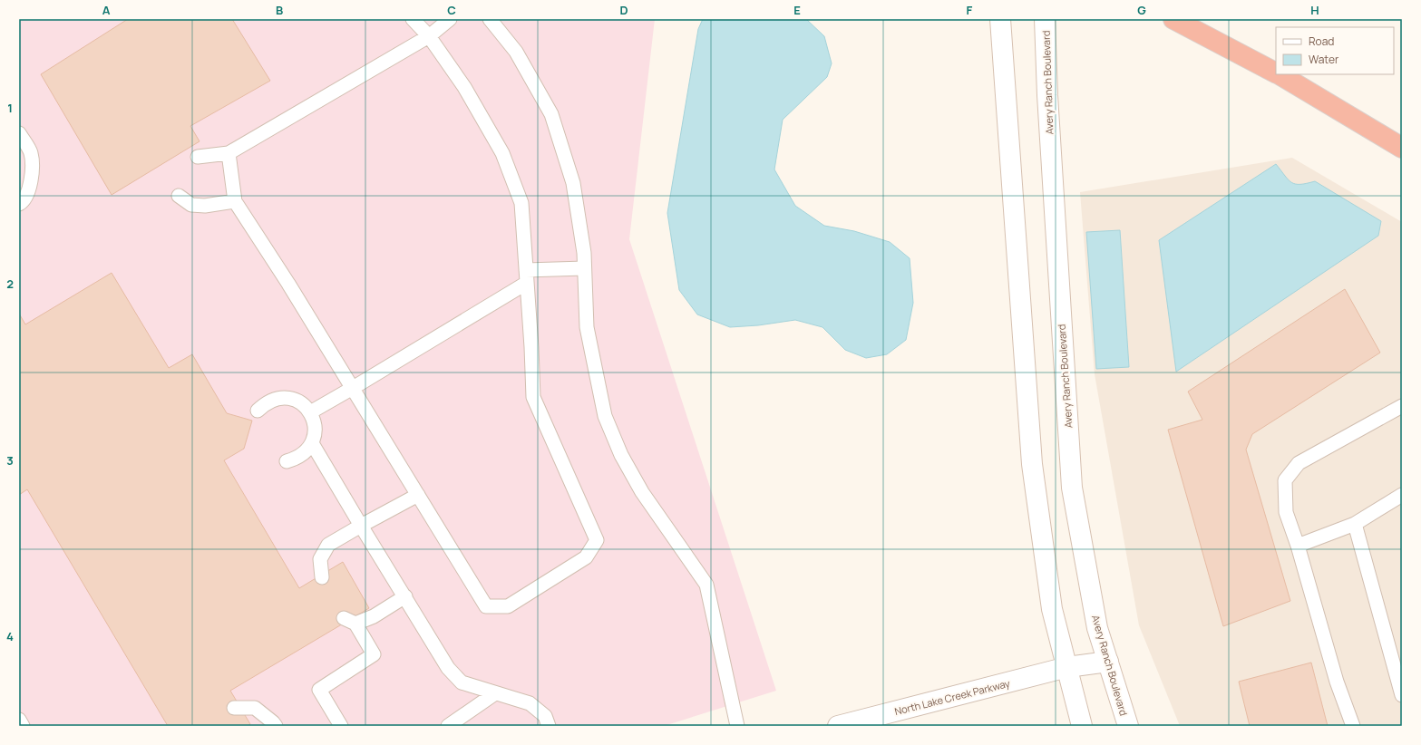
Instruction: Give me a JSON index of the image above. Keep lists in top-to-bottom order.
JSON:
{
  "streets": {
    "main road": ["Avery Ranch Boulevard", "North Lake Creek Parkway"]
  },
  "crossings": [
    ["Avery Ranch Boulevard", "North Lake Creek Parkway"]
  ],
  "legend": ["Road", "Water"],
  "grid": {
    "columns": [
      "A",
      "B",
      "C",
      "D",
      "E",
      "F",
      "G",
      "H"
    ],
    "rows": [
      "1",
      "2",
      "3",
      "4"
    ]
  }
}
